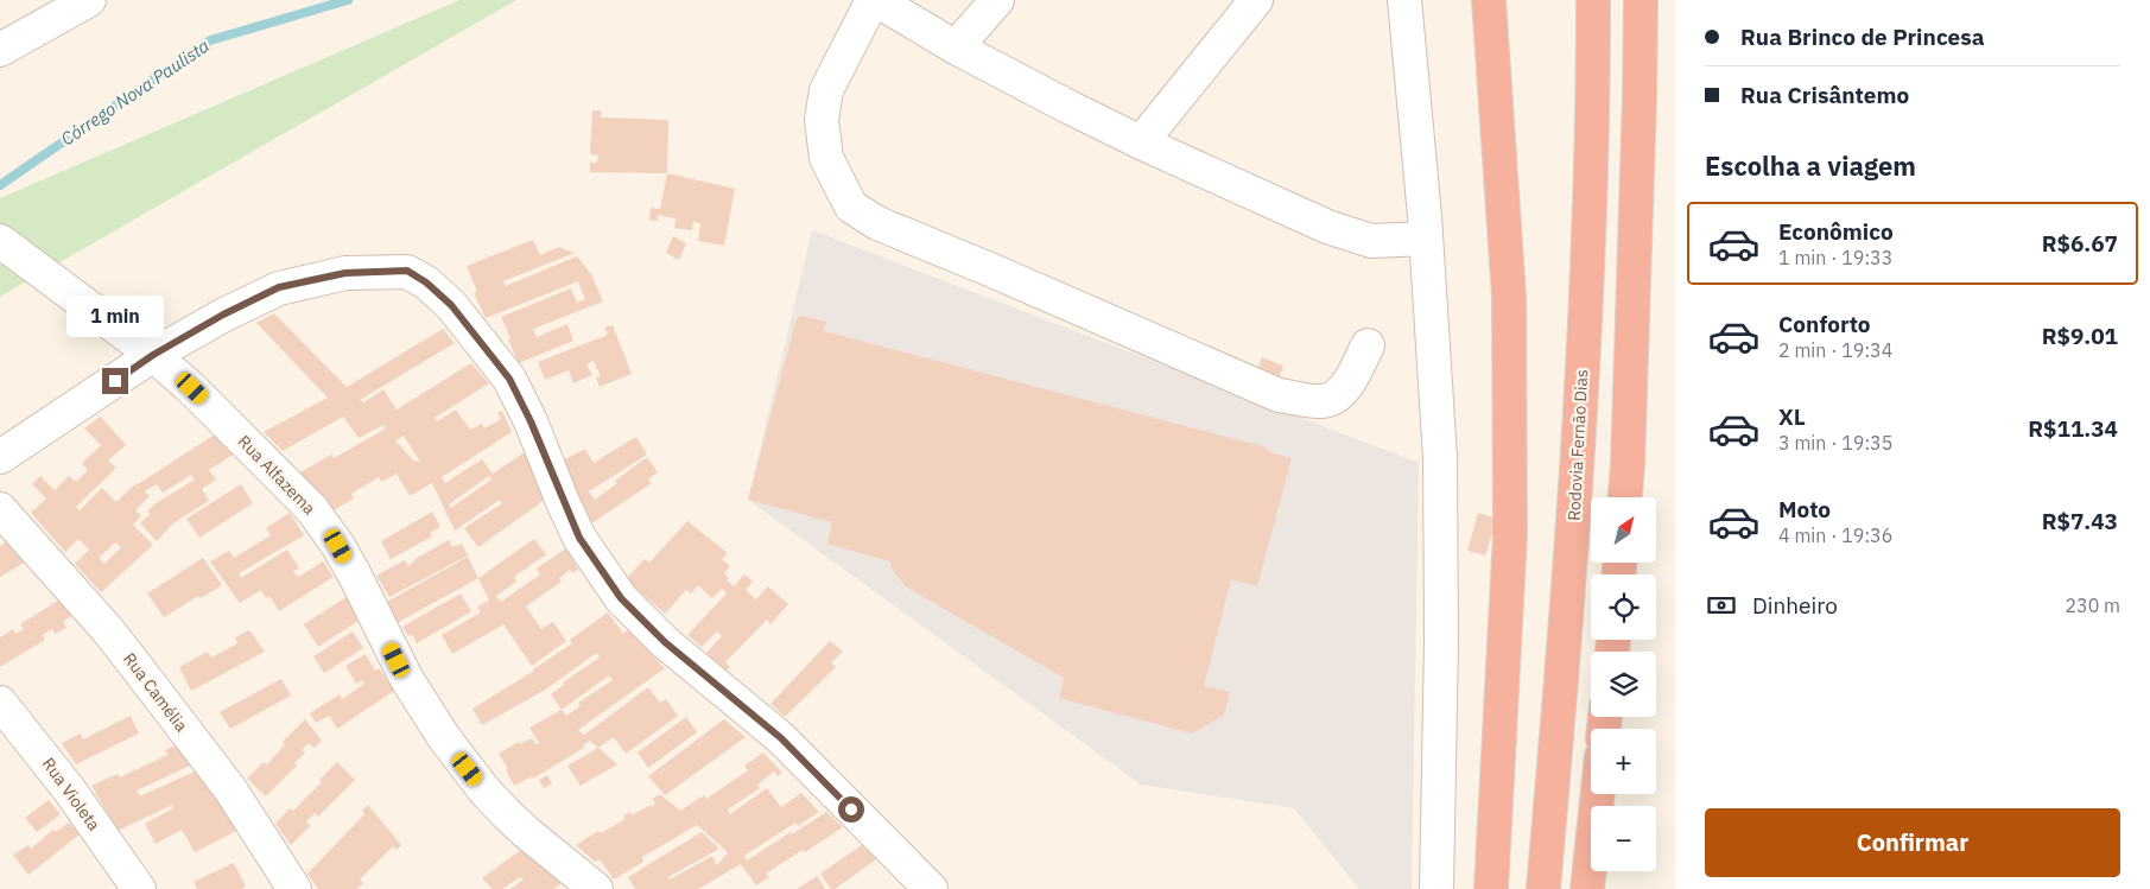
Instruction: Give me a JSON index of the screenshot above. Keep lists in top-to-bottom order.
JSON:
{
  "streets": {
    "highway": ["Rodovia Fernão Dias"],
    "street": ["Rua Alfazema", "Rua Camélia", "Rua Violeta"]
  },
  "water": ["Córrego Nova Paulista"],
  "north": "top right",
  "page": {
    "banner": ["Rua Brinco de Princesa", "Rua Crisântemo"],
    "heading": "Escolha a viagem",
    "list": [
      {
        "name": "Econômico",
        "note": "1 min · 19:33",
        "value": "R$6.67"
      },
      {
        "name": "Conforto",
        "note": "2 min · 19:34",
        "value": "R$9.01"
      },
      {
        "name": "XL",
        "note": "3 min · 19:35",
        "value": "R$11.34"
      },
      {
        "name": "Moto",
        "note": "4 min · 19:36",
        "value": "R$7.43"
      }
    ],
    "bubble": "1 min",
    "map_buttons": ["+", "−"],
    "pay": ["Dinheiro", "230 m"],
    "buttons": "Confirmar"
  }
}
